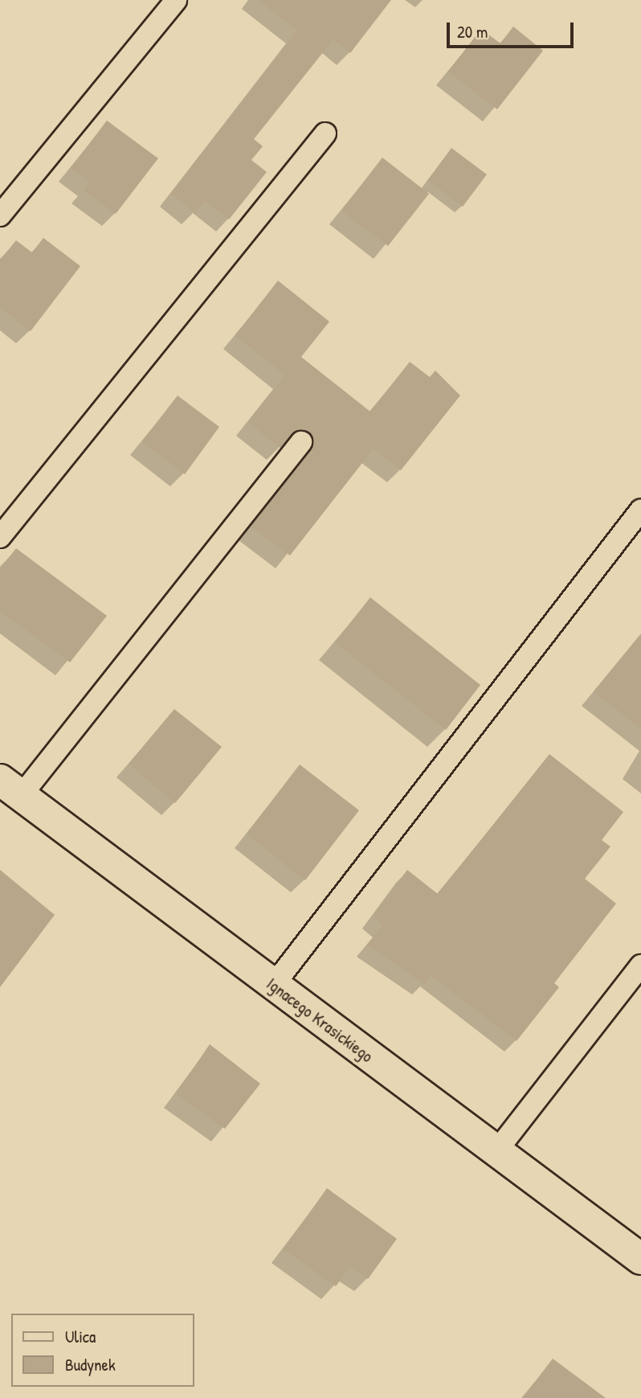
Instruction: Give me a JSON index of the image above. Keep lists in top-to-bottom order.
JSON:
{
  "streets": {
    "street": ["Ignacego Krasickiego"]
  },
  "legend": ["Ulica", "Budynek"],
  "scale_bar": "20 m"
}
